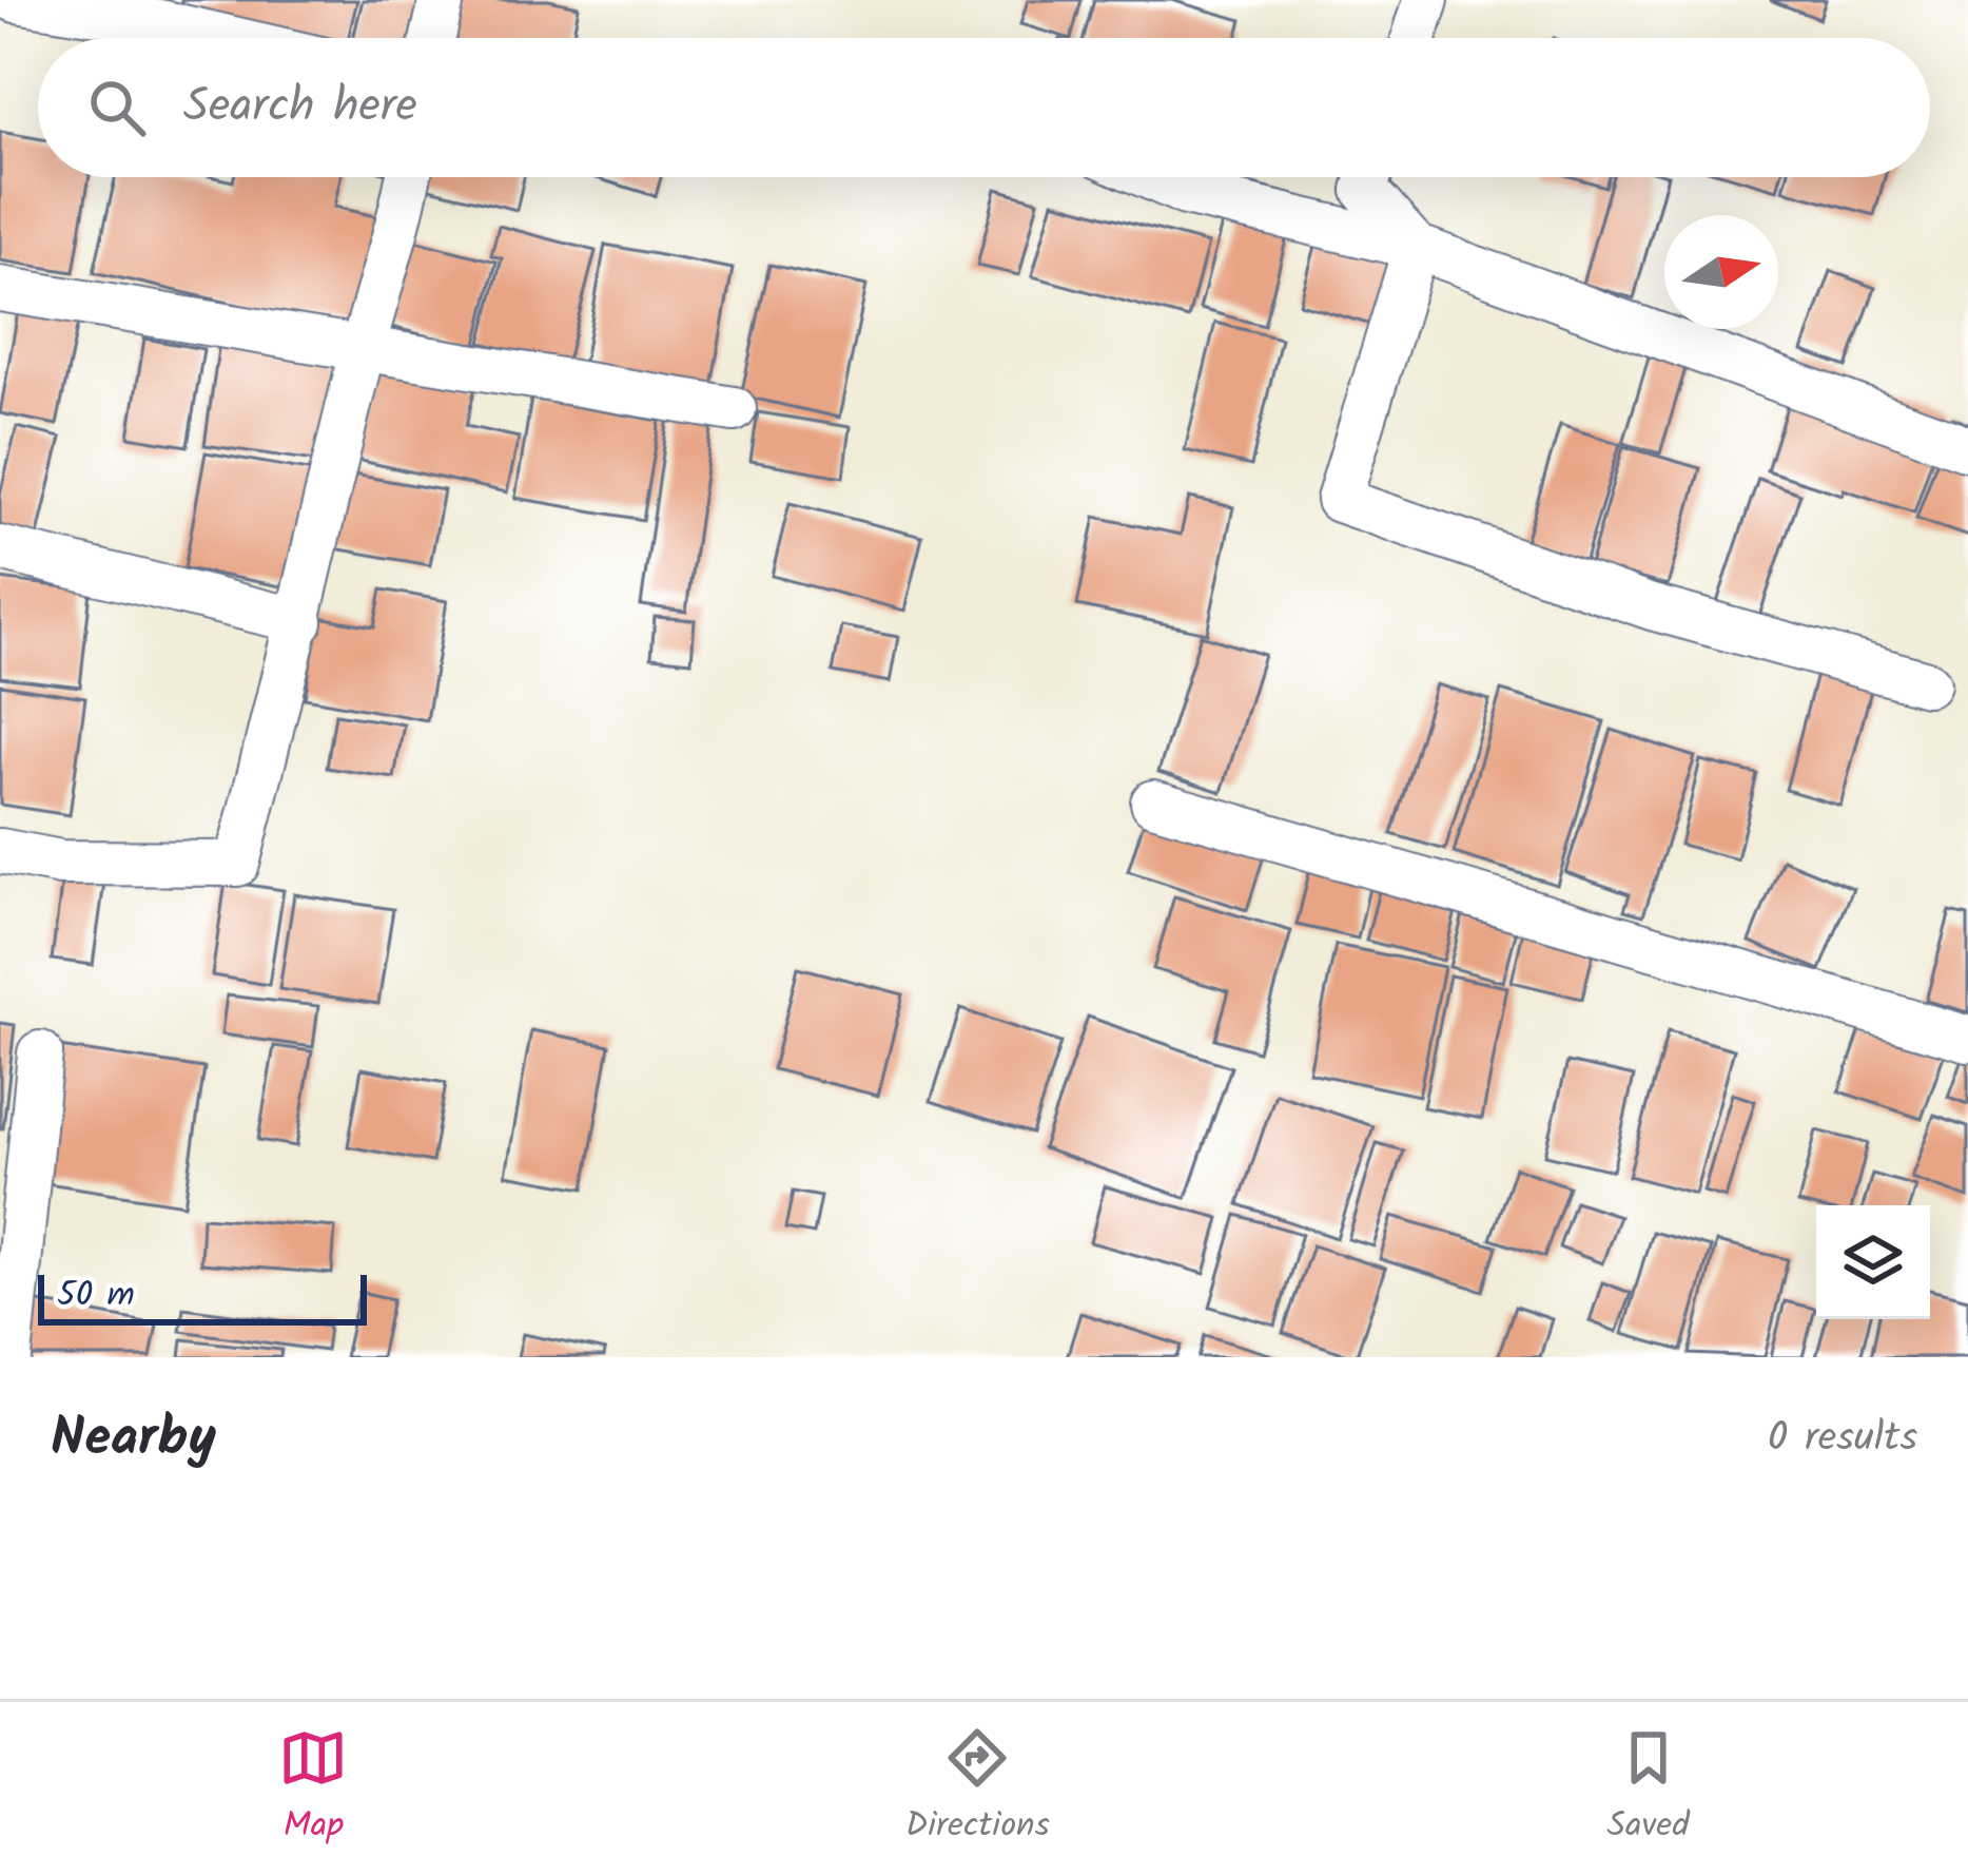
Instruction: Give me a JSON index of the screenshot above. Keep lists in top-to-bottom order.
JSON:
{
  "scale_bar": "50 m",
  "north": "right",
  "page": {
    "search": "Search here",
    "scale": "50 m",
    "heading": ["Nearby", "0 results"],
    "nav": ["Map", "Directions", "Saved"]
  }
}
